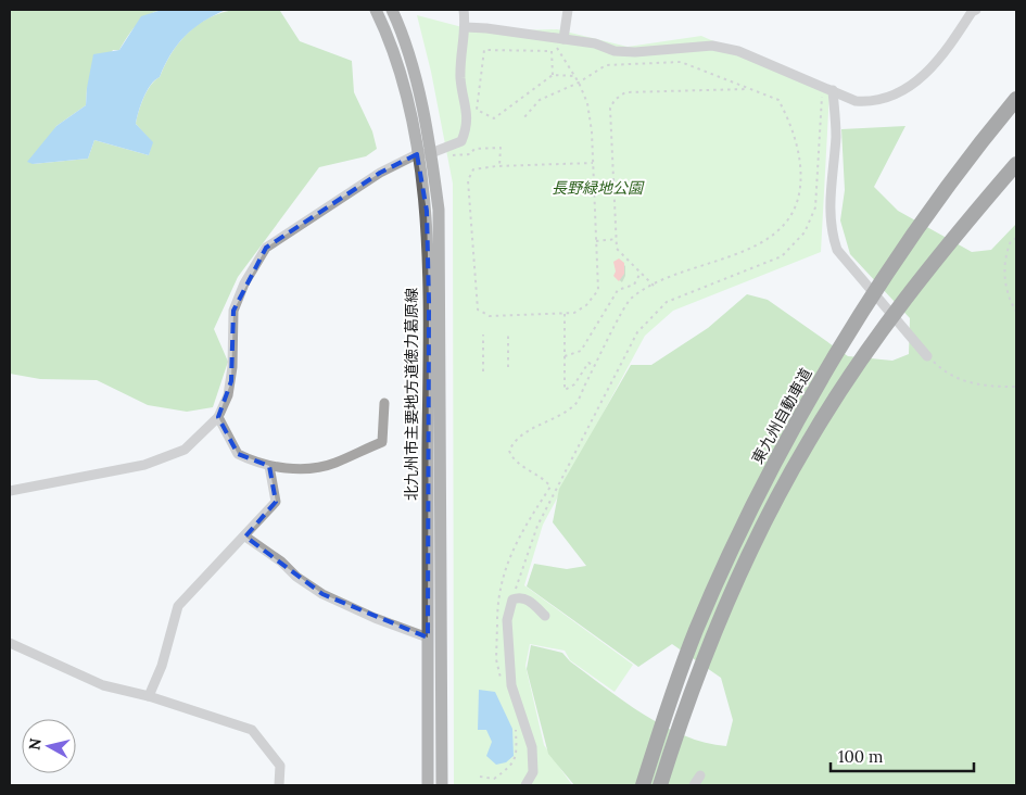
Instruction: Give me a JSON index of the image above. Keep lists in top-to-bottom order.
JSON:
{
  "streets": {
    "highway": ["東九州自動車道"],
    "main road": ["北九州市主要地方道徳力葛原線"]
  },
  "parks": ["長野緑地公園"],
  "scale_bar": "100 m",
  "north": "left"
}
